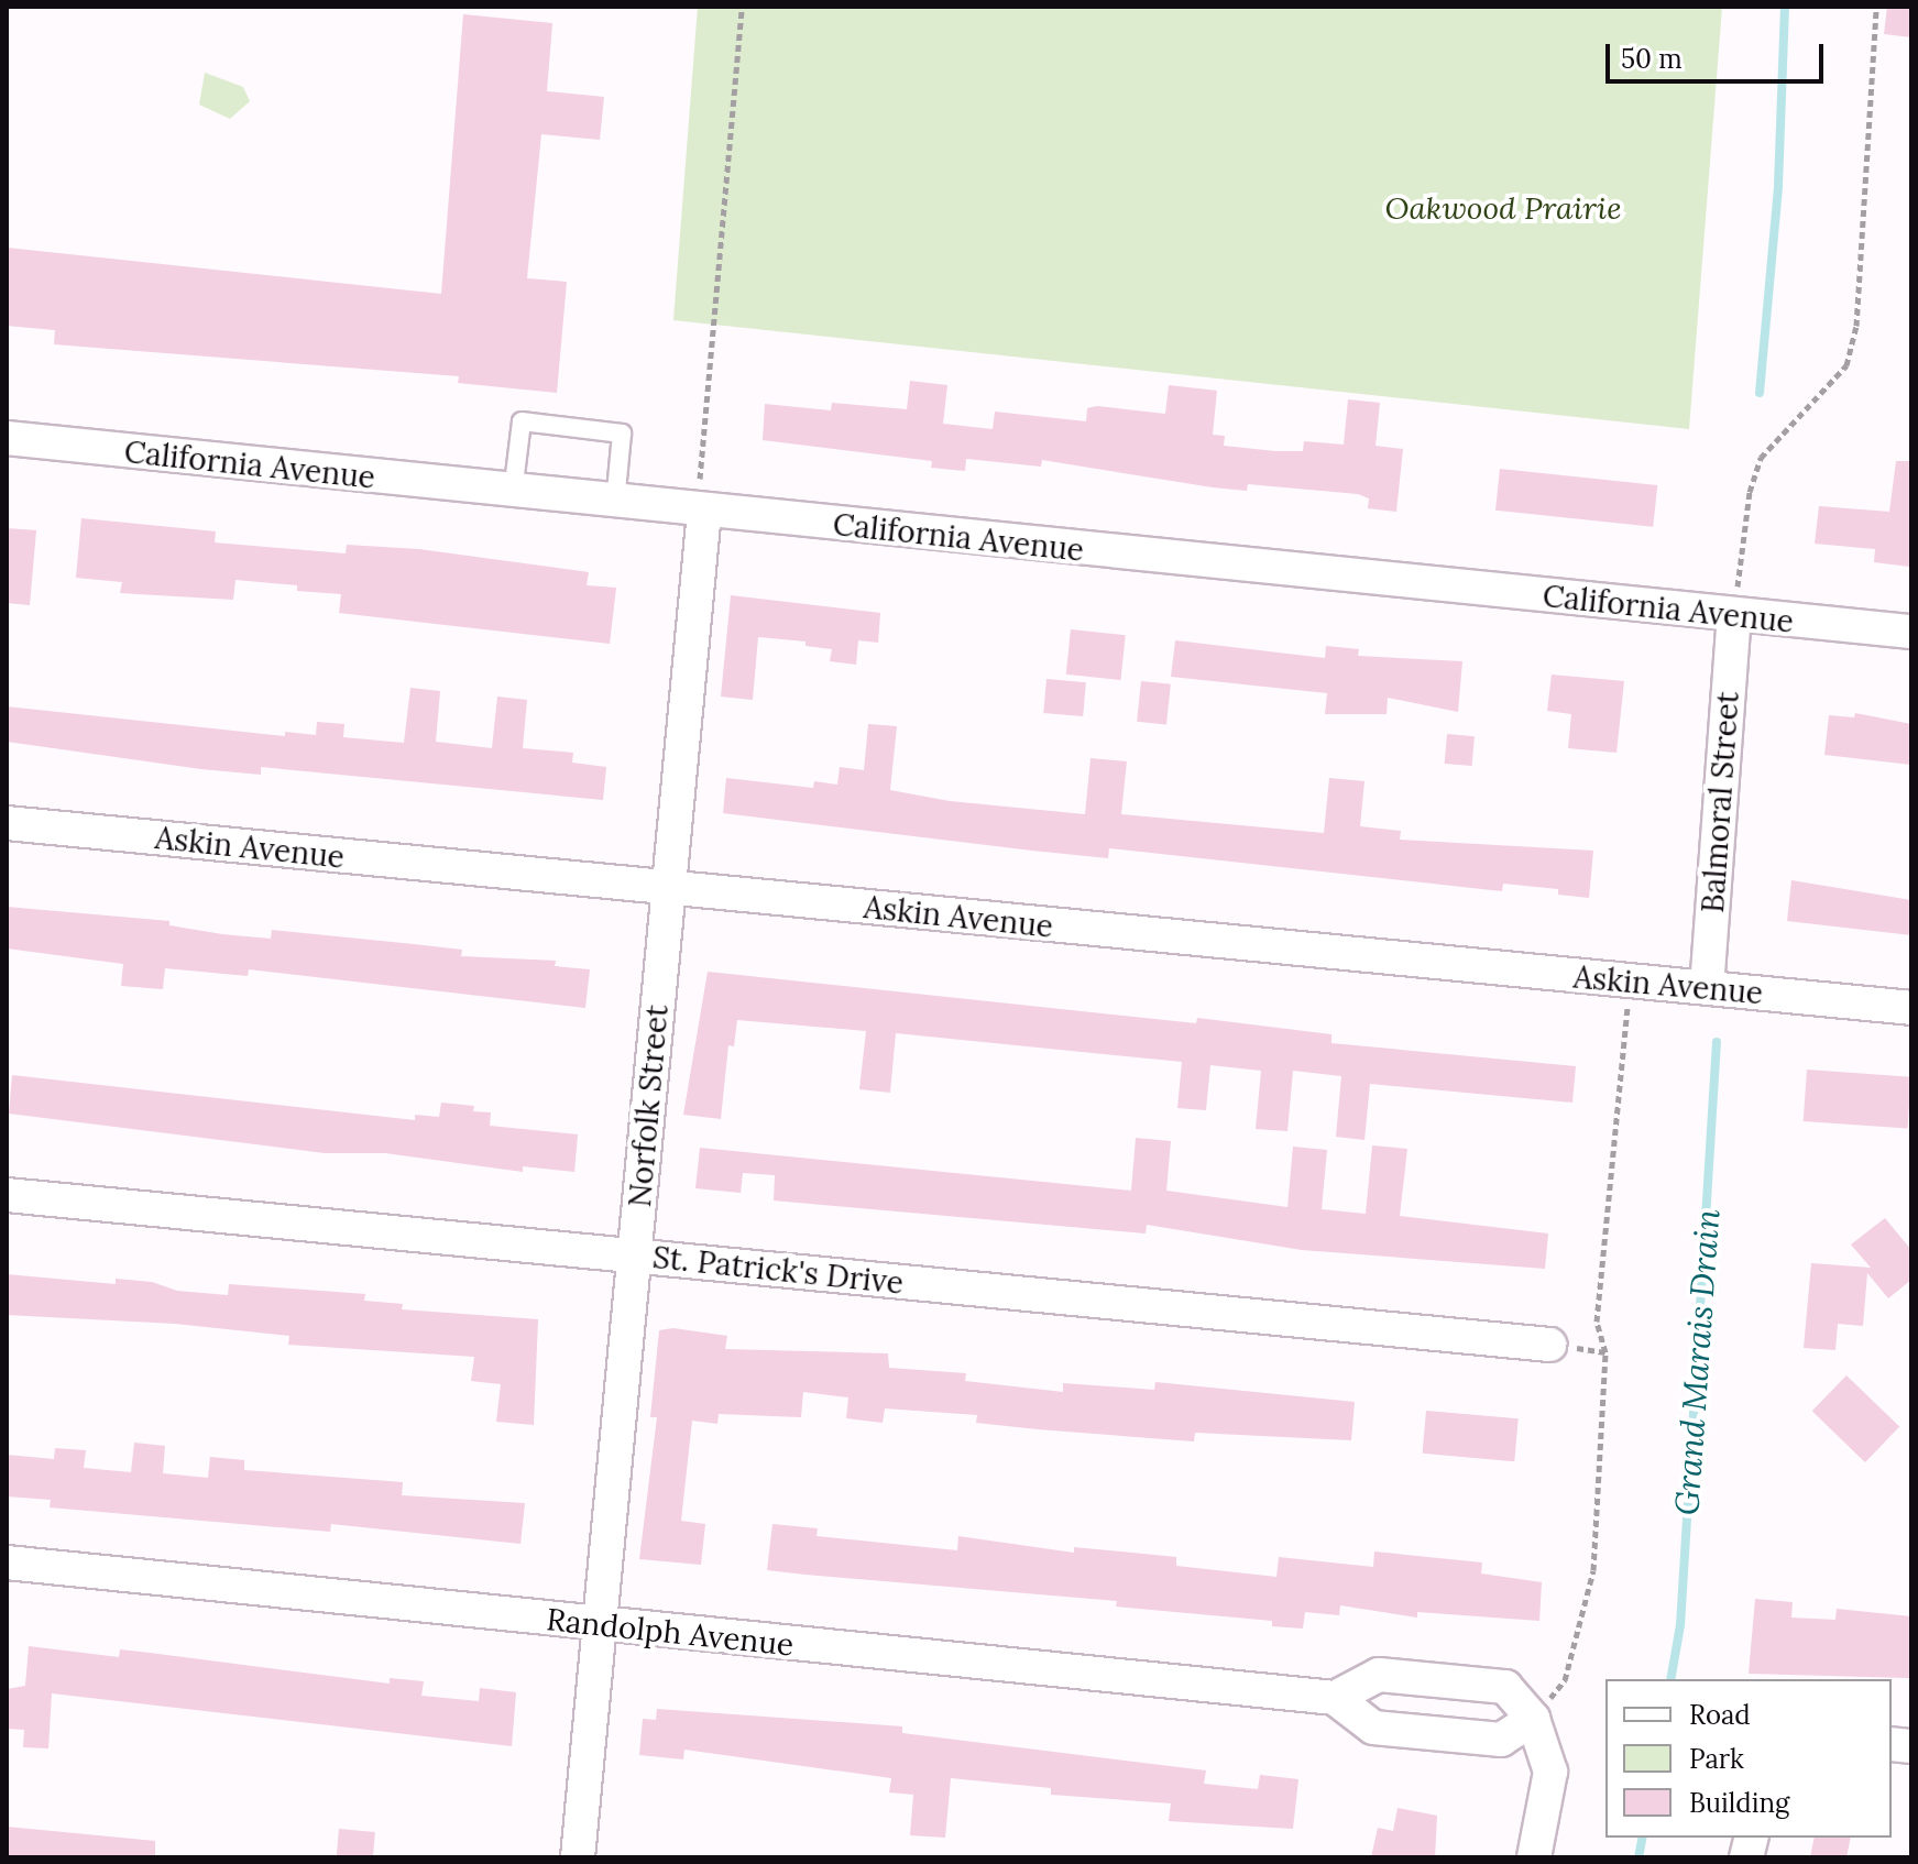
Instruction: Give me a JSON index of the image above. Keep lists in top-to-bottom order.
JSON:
{
  "streets": {
    "street": [
      "California Avenue",
      "Balmoral Street",
      "Askin Avenue",
      "Norfolk Street",
      "St. Patrick's Drive",
      "Randolph Avenue"
    ]
  },
  "crossings": [
    ["California Avenue", "Balmoral Street"],
    ["California Avenue", "Norfolk Street"],
    ["Balmoral Street", "Askin Avenue"],
    ["Askin Avenue", "Norfolk Street"],
    ["Norfolk Street", "St. Patrick's Drive"],
    ["Norfolk Street", "Randolph Avenue"]
  ],
  "water": ["Grand Marais Drain"],
  "parks": ["Oakwood Prairie"],
  "legend": ["Road", "Park", "Building"],
  "scale_bar": "50 m"
}
